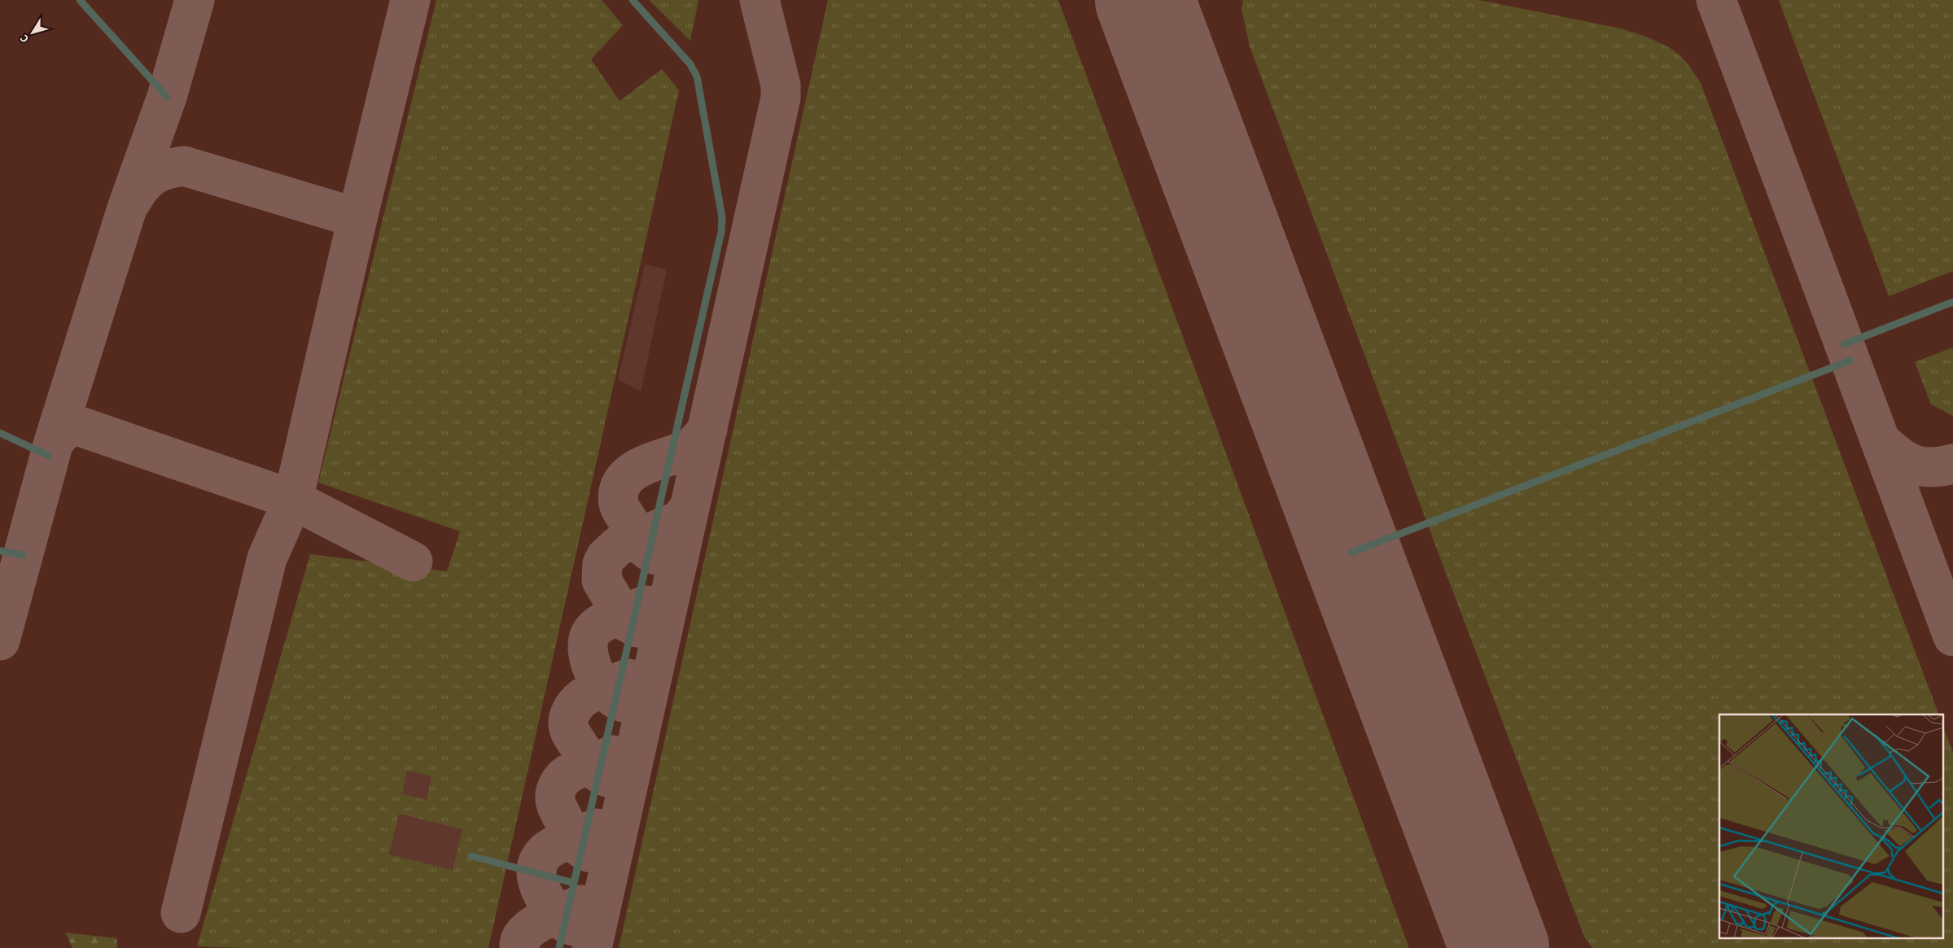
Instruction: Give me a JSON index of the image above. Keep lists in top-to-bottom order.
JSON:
{
  "north": "bottom left"
}
